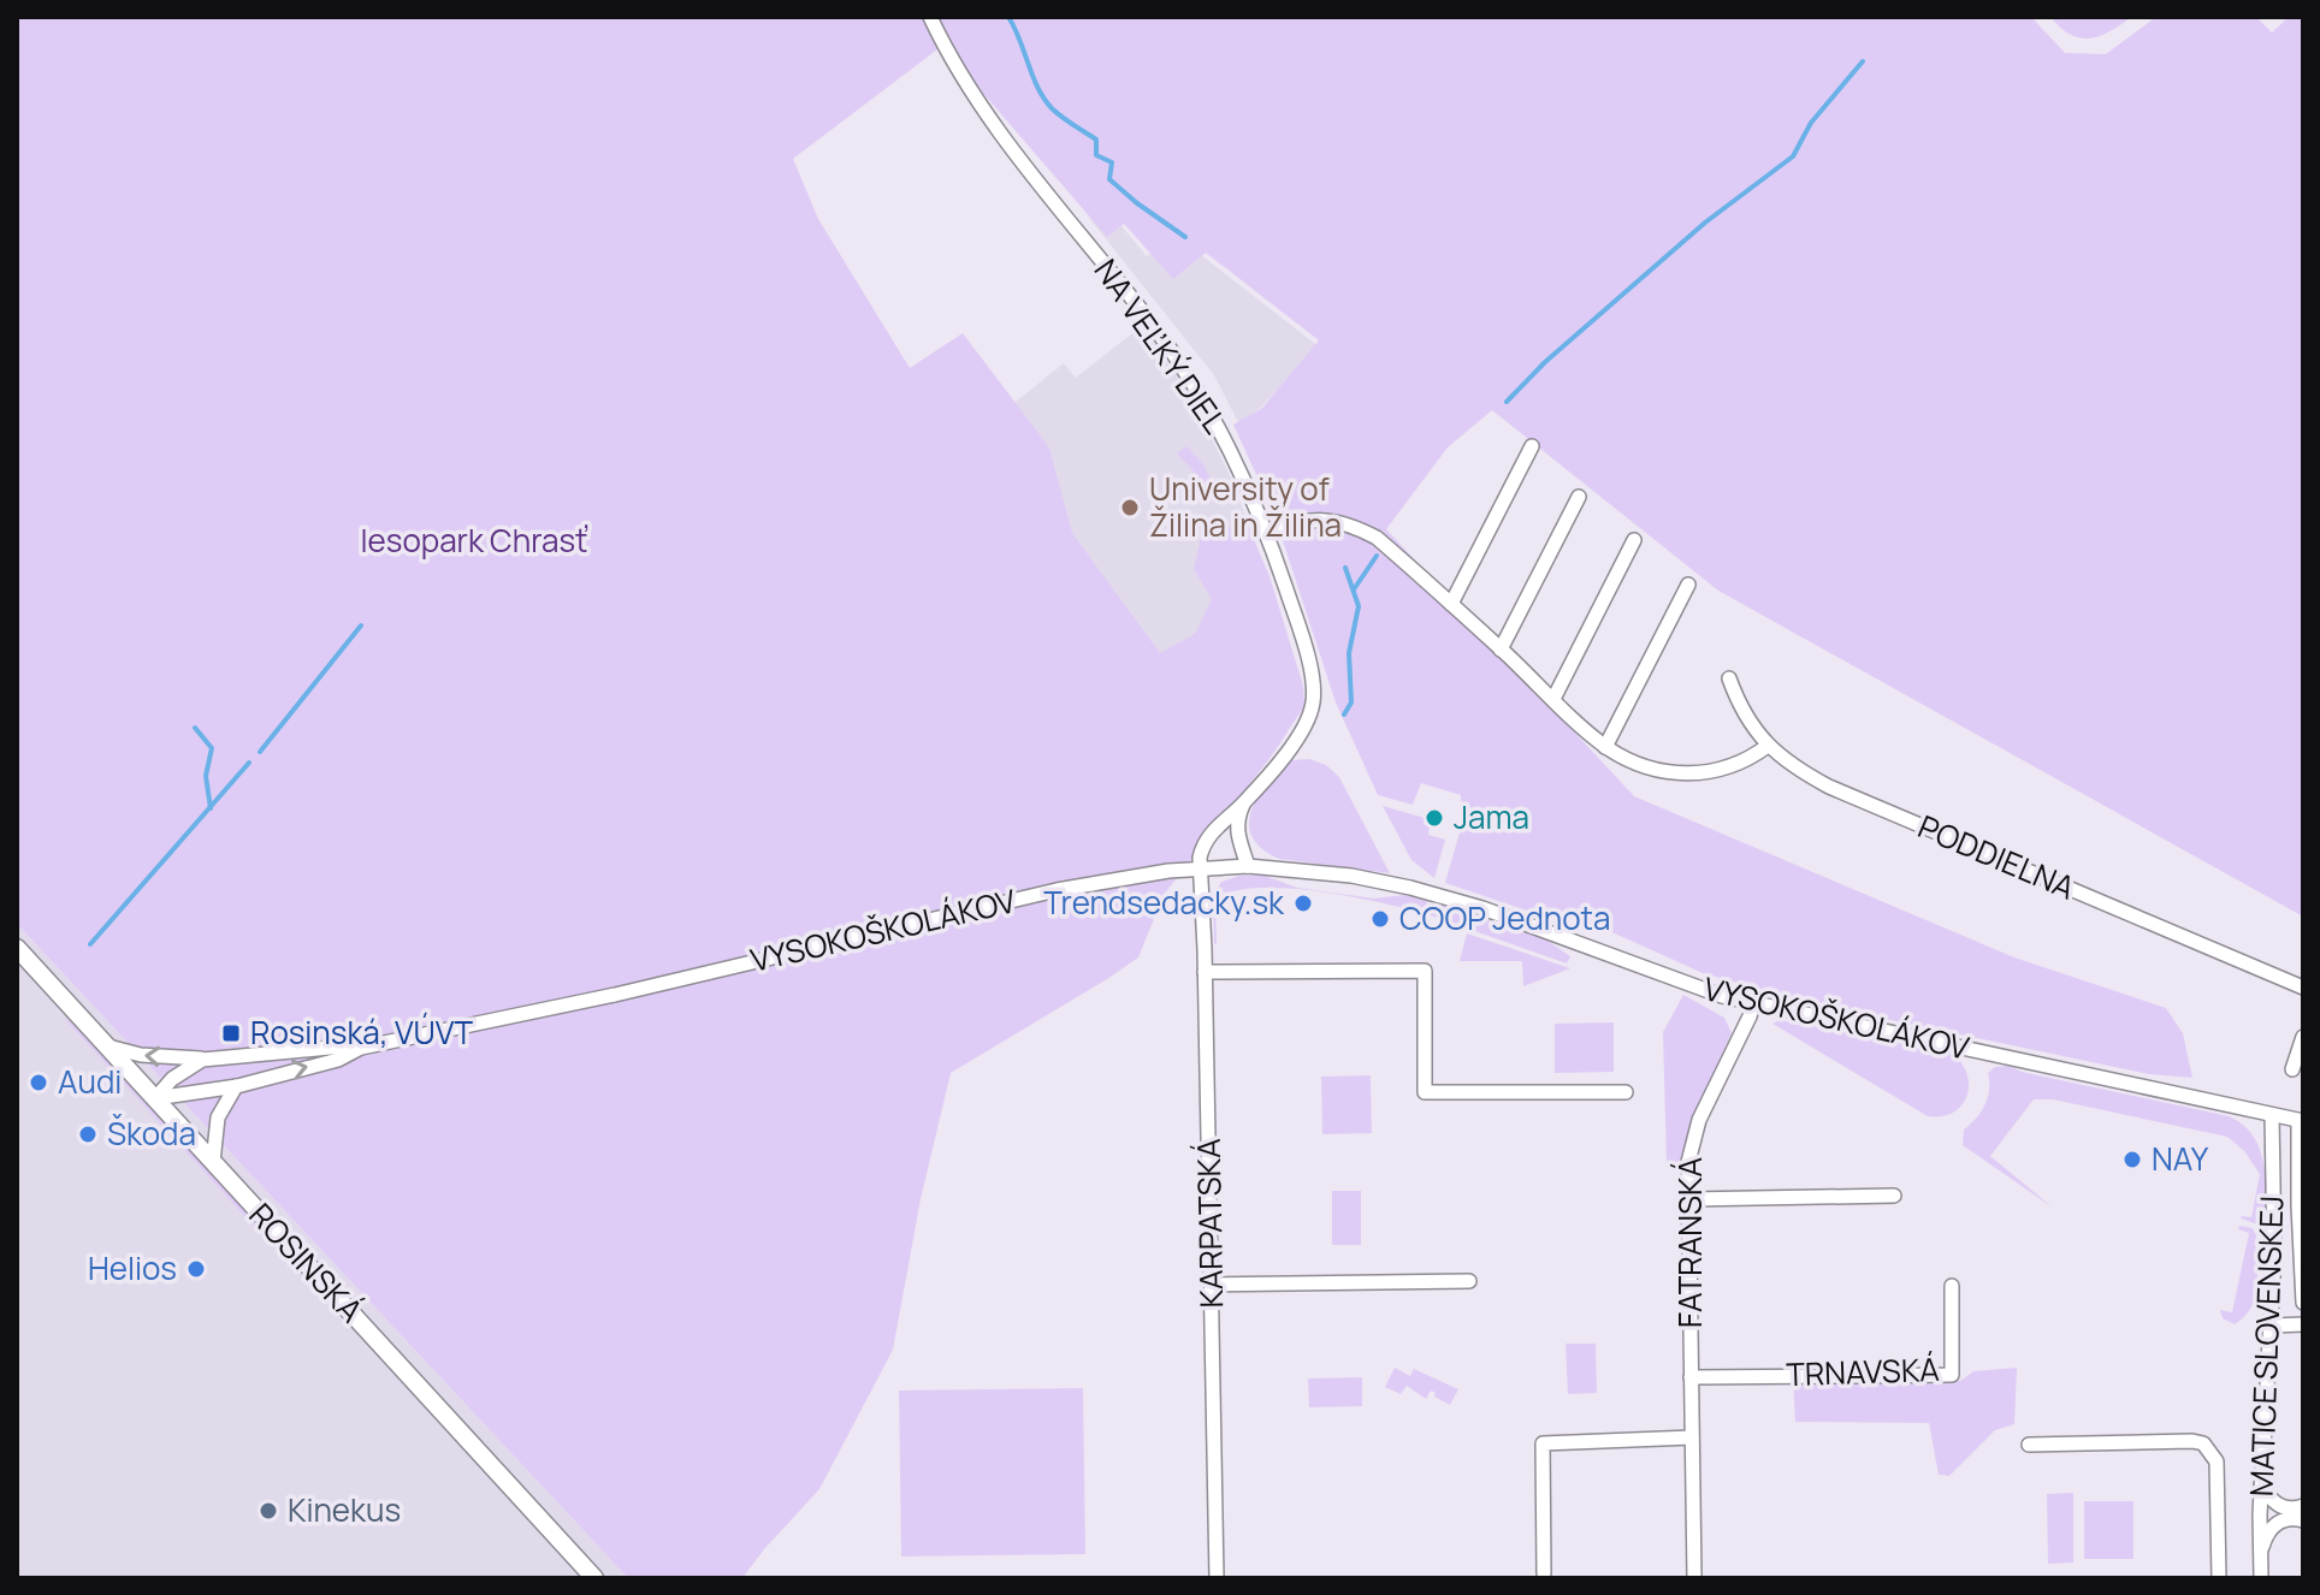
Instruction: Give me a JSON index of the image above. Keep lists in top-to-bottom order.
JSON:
{
  "streets": {
    "street": [
      "NA VEĽKÝ DIEL",
      "PODDIELNA",
      "VYSOKOŠKOLÁKOV",
      "KARPATSKÁ",
      "FATRANSKÁ",
      "ROSINSKÁ",
      "MATICE SLOVENSKEJ",
      "TRNAVSKÁ"
    ]
  },
  "crossings": [
    ["NA VEĽKÝ DIEL", "VYSOKOŠKOLÁKOV"],
    ["NA VEĽKÝ DIEL", "KARPATSKÁ"],
    ["VYSOKOŠKOLÁKOV", "KARPATSKÁ"],
    ["VYSOKOŠKOLÁKOV", "FATRANSKÁ"],
    ["VYSOKOŠKOLÁKOV", "ROSINSKÁ"],
    ["VYSOKOŠKOLÁKOV", "MATICE SLOVENSKEJ"],
    ["FATRANSKÁ", "TRNAVSKÁ"]
  ],
  "parks": ["lesopark Chrasť"],
  "places": {
    "other": [
      "University of Žilina in Žilina",
      "Jama",
      "Trendsedacky.sk",
      "COOP Jednota",
      "Audi",
      "Škoda",
      "NAY",
      "Helios",
      "Kinekus"
    ],
    "transit": ["Rosinská, VÚVT"]
  }
}
